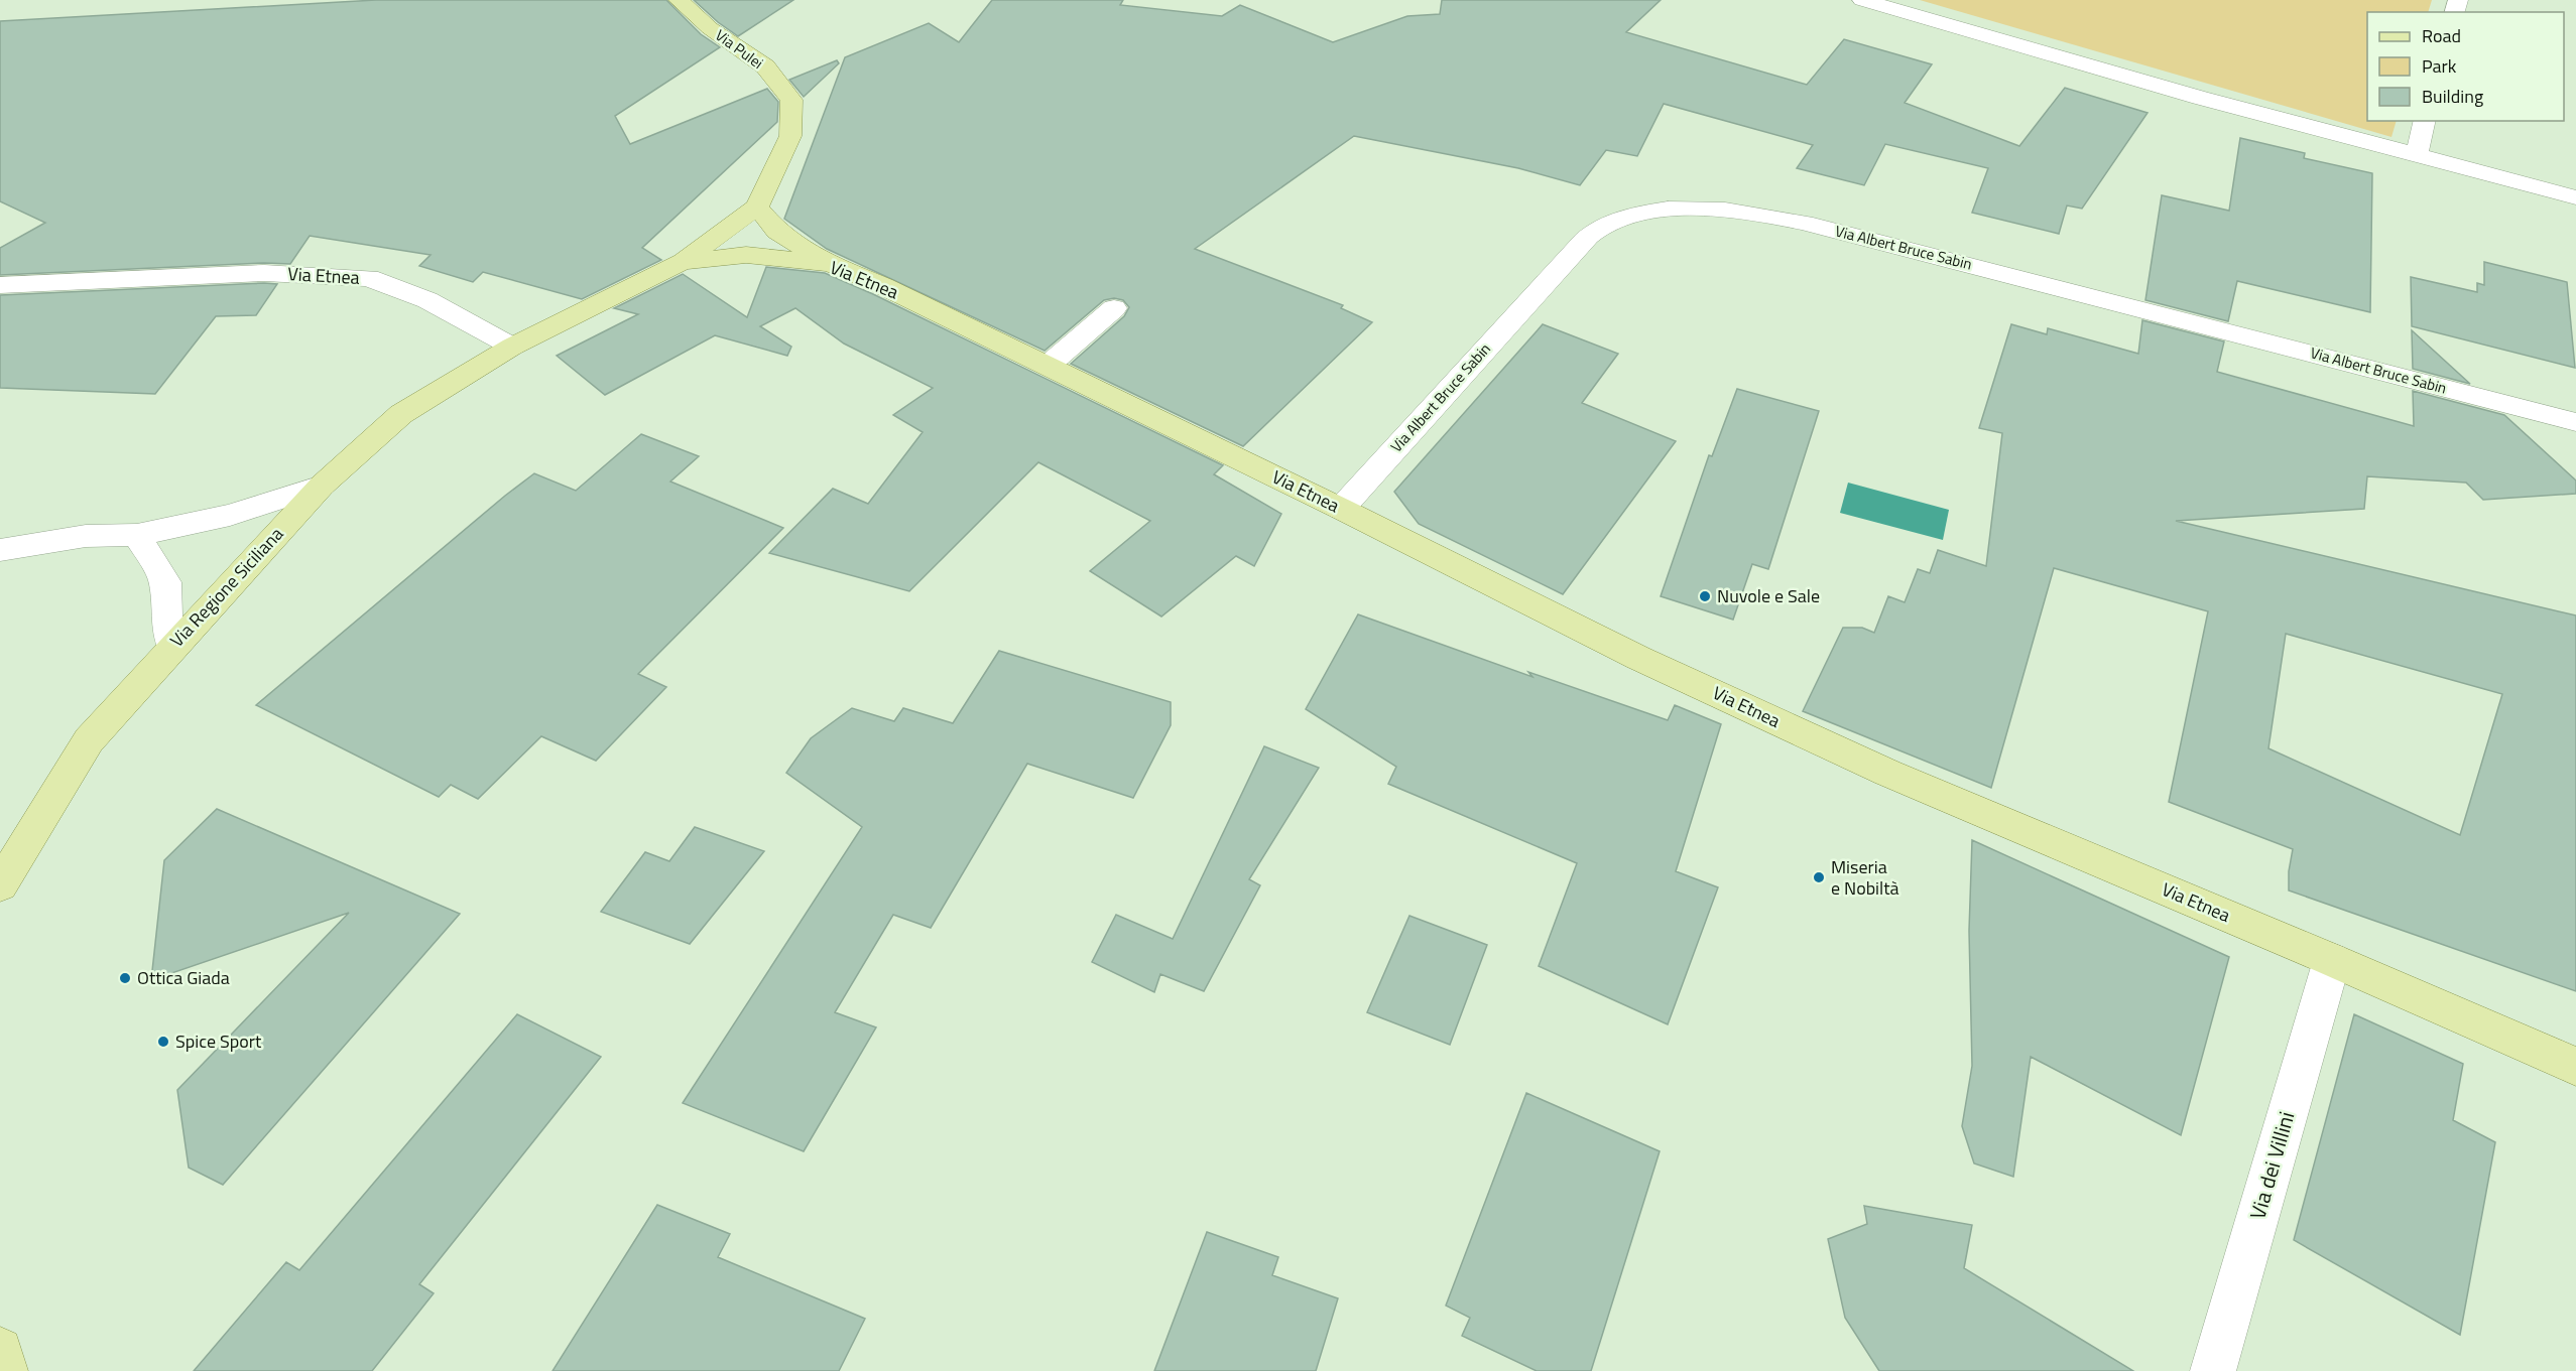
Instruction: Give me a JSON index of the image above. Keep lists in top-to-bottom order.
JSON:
{
  "streets": {
    "main road": ["Via Pulei", "Via Etnea", "Via Regione Siciliana"],
    "street": ["Via Albert Bruce Sabin", "Via dei Villini"]
  },
  "crossings": [
    ["Via Albert Bruce Sabin", "Via Etnea"],
    ["Via Etnea", "Via Regione Siciliana"],
    ["Via Etnea", "Via dei Villini"]
  ],
  "places": [
    "Nuvole e Sale",
    "Miseria e Nobiltà",
    "Ottica Giada",
    "Spice Sport"
  ],
  "legend": ["Road", "Park", "Building"]
}
